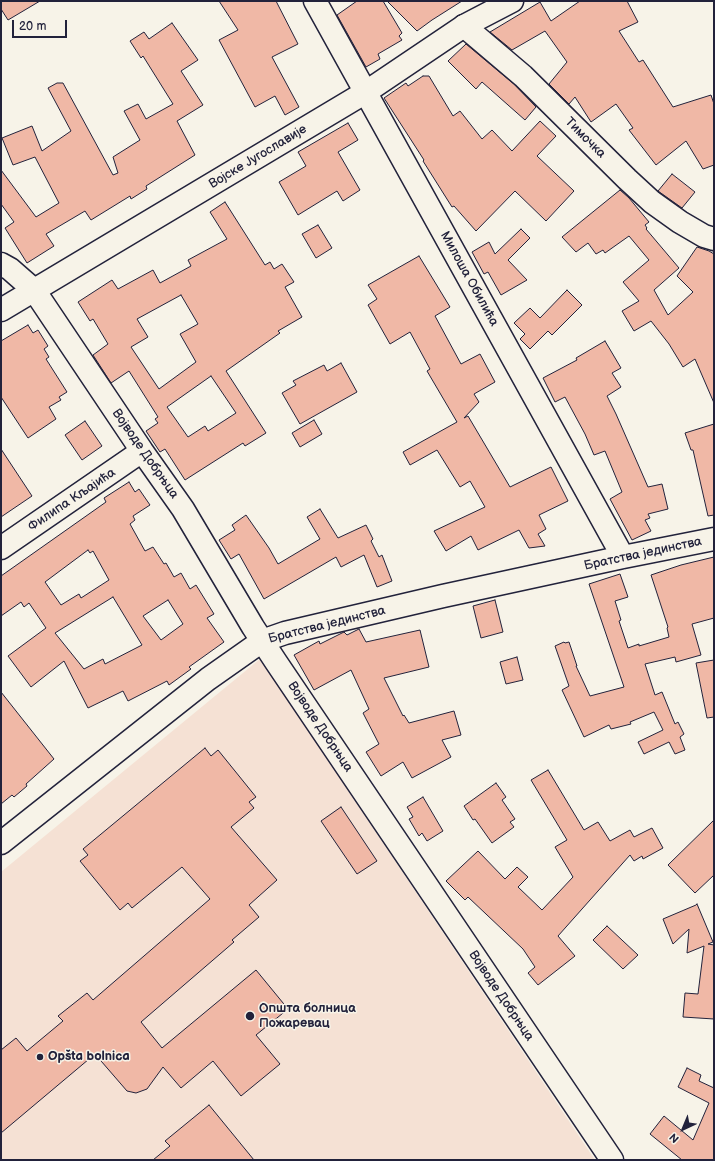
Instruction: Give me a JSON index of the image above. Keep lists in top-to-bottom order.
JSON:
{
  "streets": {
    "street": [
      "Тимочка",
      "Војске Југославије",
      "Милоша Обилића",
      "Војводе Добрњца",
      "Филипа Кљајића",
      "Братства јединства"
    ]
  },
  "crossings": [
    ["Тимочка", "Војске Југославије"],
    ["Војске Југославије", "Милоша Обилића"],
    ["Војске Југославије", "Војводе Добрњца"],
    ["Милоша Обилића", "Братства јединства"],
    ["Војводе Добрњца", "Филипа Кљајића"],
    ["Војводе Добрњца", "Братства јединства"]
  ],
  "places": ["Општа болница Пожаревац", "Opšta bolnica"],
  "scale_bar": "20 m",
  "north": "bottom left"
}
